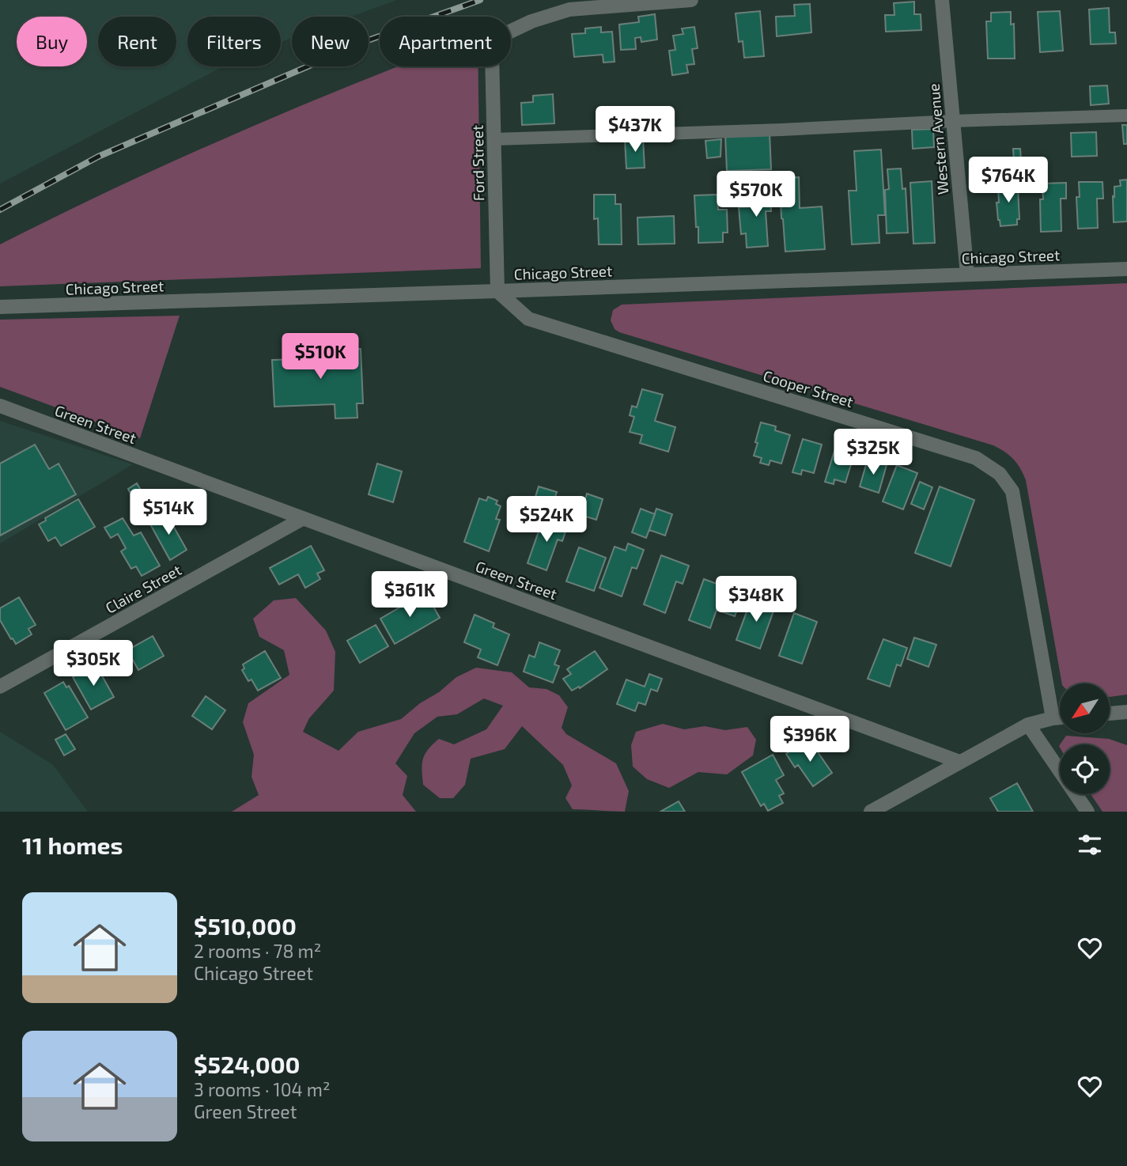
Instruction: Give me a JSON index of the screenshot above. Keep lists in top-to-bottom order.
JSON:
{
  "streets": {
    "street": [
      "Western Avenue",
      "Ford Street",
      "Chicago Street",
      "Cooper Street",
      "Green Street",
      "Claire Street"
    ]
  },
  "crossings": [
    ["Western Avenue", "Chicago Street"],
    ["Ford Street", "Chicago Street"],
    ["Ford Street", "Cooper Street"],
    ["Chicago Street", "Cooper Street"],
    ["Green Street", "Claire Street"]
  ],
  "north": "bottom left",
  "page": {
    "chip": [
      "Buy",
      "Rent",
      "Filters",
      "New",
      "Apartment"
    ],
    "price": [
      "$437K",
      "$764K",
      "$570K",
      "$510K",
      "$325K",
      "$514K",
      "$524K",
      "$361K",
      "$348K",
      "$305K",
      "$396K"
    ],
    "heading": "11 homes",
    "list": [
      {
        "name": "$510,000",
        "note": "2 rooms · 78 m² · Chicago Street"
      },
      {
        "name": "$524,000",
        "note": "3 rooms · 104 m² · Green Street"
      }
    ]
  }
}
